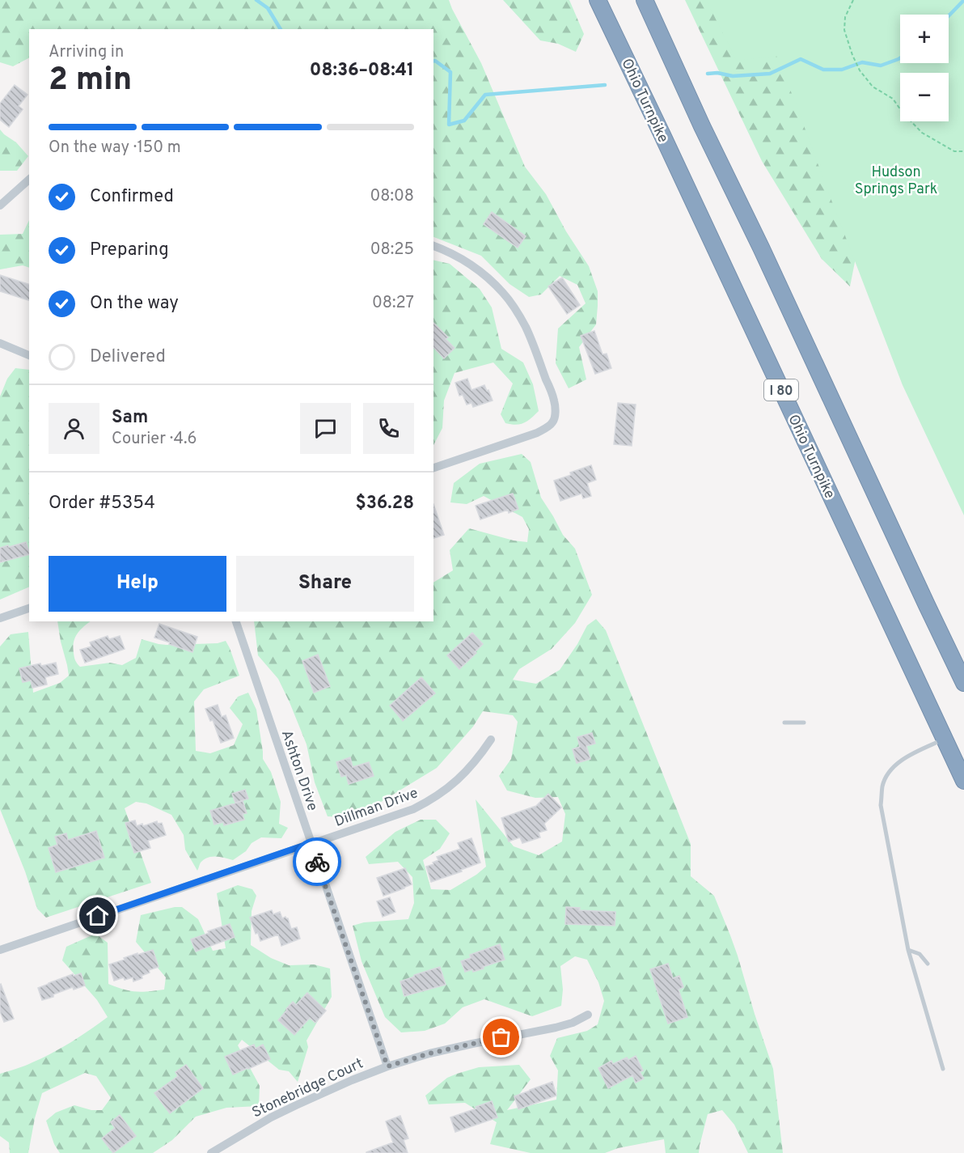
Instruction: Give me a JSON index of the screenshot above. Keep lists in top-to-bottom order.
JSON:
{
  "streets": {
    "highway": ["Ohio Turnpike", "I 80"],
    "street": ["Ashton Drive", "Dillman Drive", "Stonebridge Court"]
  },
  "crossings": [
    ["Ashton Drive", "Dillman Drive"],
    ["Ashton Drive", "Stonebridge Court"]
  ],
  "parks": ["Hudson Springs Park"],
  "page": {
    "map_buttons": ["+", "−"],
    "heading": ["2 min", "Arriving in", "08:36–08:41"],
    "panel": [
      "Sam",
      "Courier · 4.6",
      "Order #5354",
      "$36.28"
    ],
    "bar": "On the way · 150 m",
    "list": [
      ["Confirmed", "08:08"],
      ["Preparing", "08:25"],
      ["On the way", "08:27"],
      "Delivered"
    ],
    "buttons": ["Help", "Share"]
  }
}
